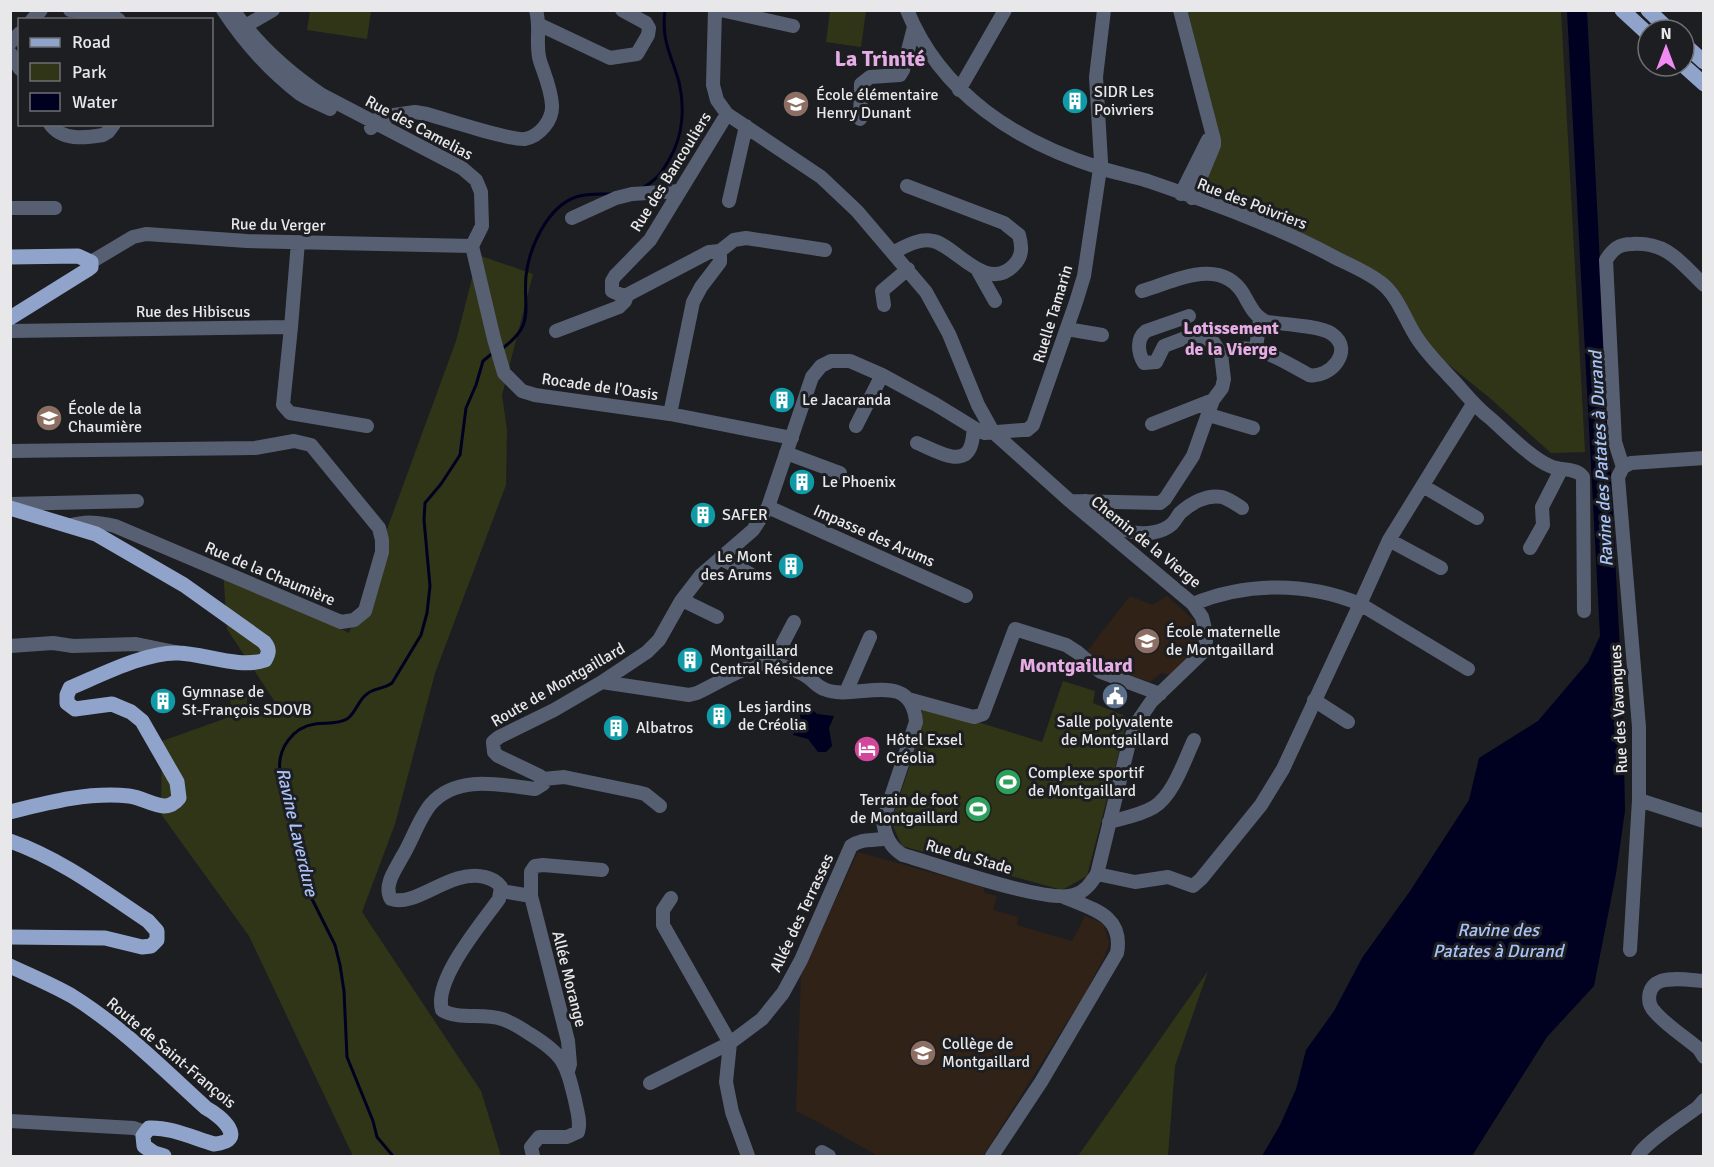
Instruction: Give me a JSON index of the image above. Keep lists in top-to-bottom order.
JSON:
{
  "streets": {
    "main road": ["Route de Saint-François"],
    "street": [
      "Rue des Camelias",
      "Rue des Bancouliers",
      "Rue des Poivriers",
      "Rue du Verger",
      "Rue des Hibiscus",
      "Ruelle Tamarin",
      "Rocade de l'Oasis",
      "Impasse des Arums",
      "Chemin de la Vierge",
      "Rue de la Chaumière",
      "Route de Montgaillard",
      "Rue des Vavangues",
      "Rue du Stade",
      "Allée des Terrasses",
      "Allée Morange"
    ]
  },
  "crossings": [
    ["Rue des Camelias", "Rue du Verger"],
    ["Rue des Camelias", "Rocade de l'Oasis"],
    ["Rue des Poivriers", "Ruelle Tamarin"],
    ["Rue du Verger", "Rocade de l'Oasis"],
    ["Ruelle Tamarin", "Chemin de la Vierge"],
    ["Ruelle Tamarin", "Route de Montgaillard"],
    ["Rocade de l'Oasis", "Route de Montgaillard"],
    ["Impasse des Arums", "Route de Montgaillard"],
    ["Chemin de la Vierge", "Route de Montgaillard"],
    ["Rue du Stade", "Allée des Terrasses"]
  ],
  "districts": ["La Trinité", "Lotissement de la Vierge", "Montgaillard"],
  "water": ["Ravine des Patates à Durand", "Ravine Laverdure"],
  "places": {
    "building": [
      "SIDR Les Poivriers",
      "Le Jacaranda",
      "Le Phoenix",
      "SAFER",
      "Le Mont des Arums",
      "Montgaillard Central Résidence",
      "Gymnase de St-François SDOVB",
      "Les jardins de Créolia",
      "Albatros"
    ],
    "school or university": [
      "École élémentaire Henry Dunant",
      "École de la Chaumière",
      "École maternelle de Montgaillard",
      "Collège de Montgaillard"
    ],
    "public building": ["Salle polyvalente de Montgaillard"],
    "hotel": ["Hôtel Exsel Créolia"],
    "sports": ["Complexe sportif de Montgaillard", "Terrain de foot de Montgaillard"]
  },
  "legend": ["Road", "Park", "Water"],
  "north": "top"
}
